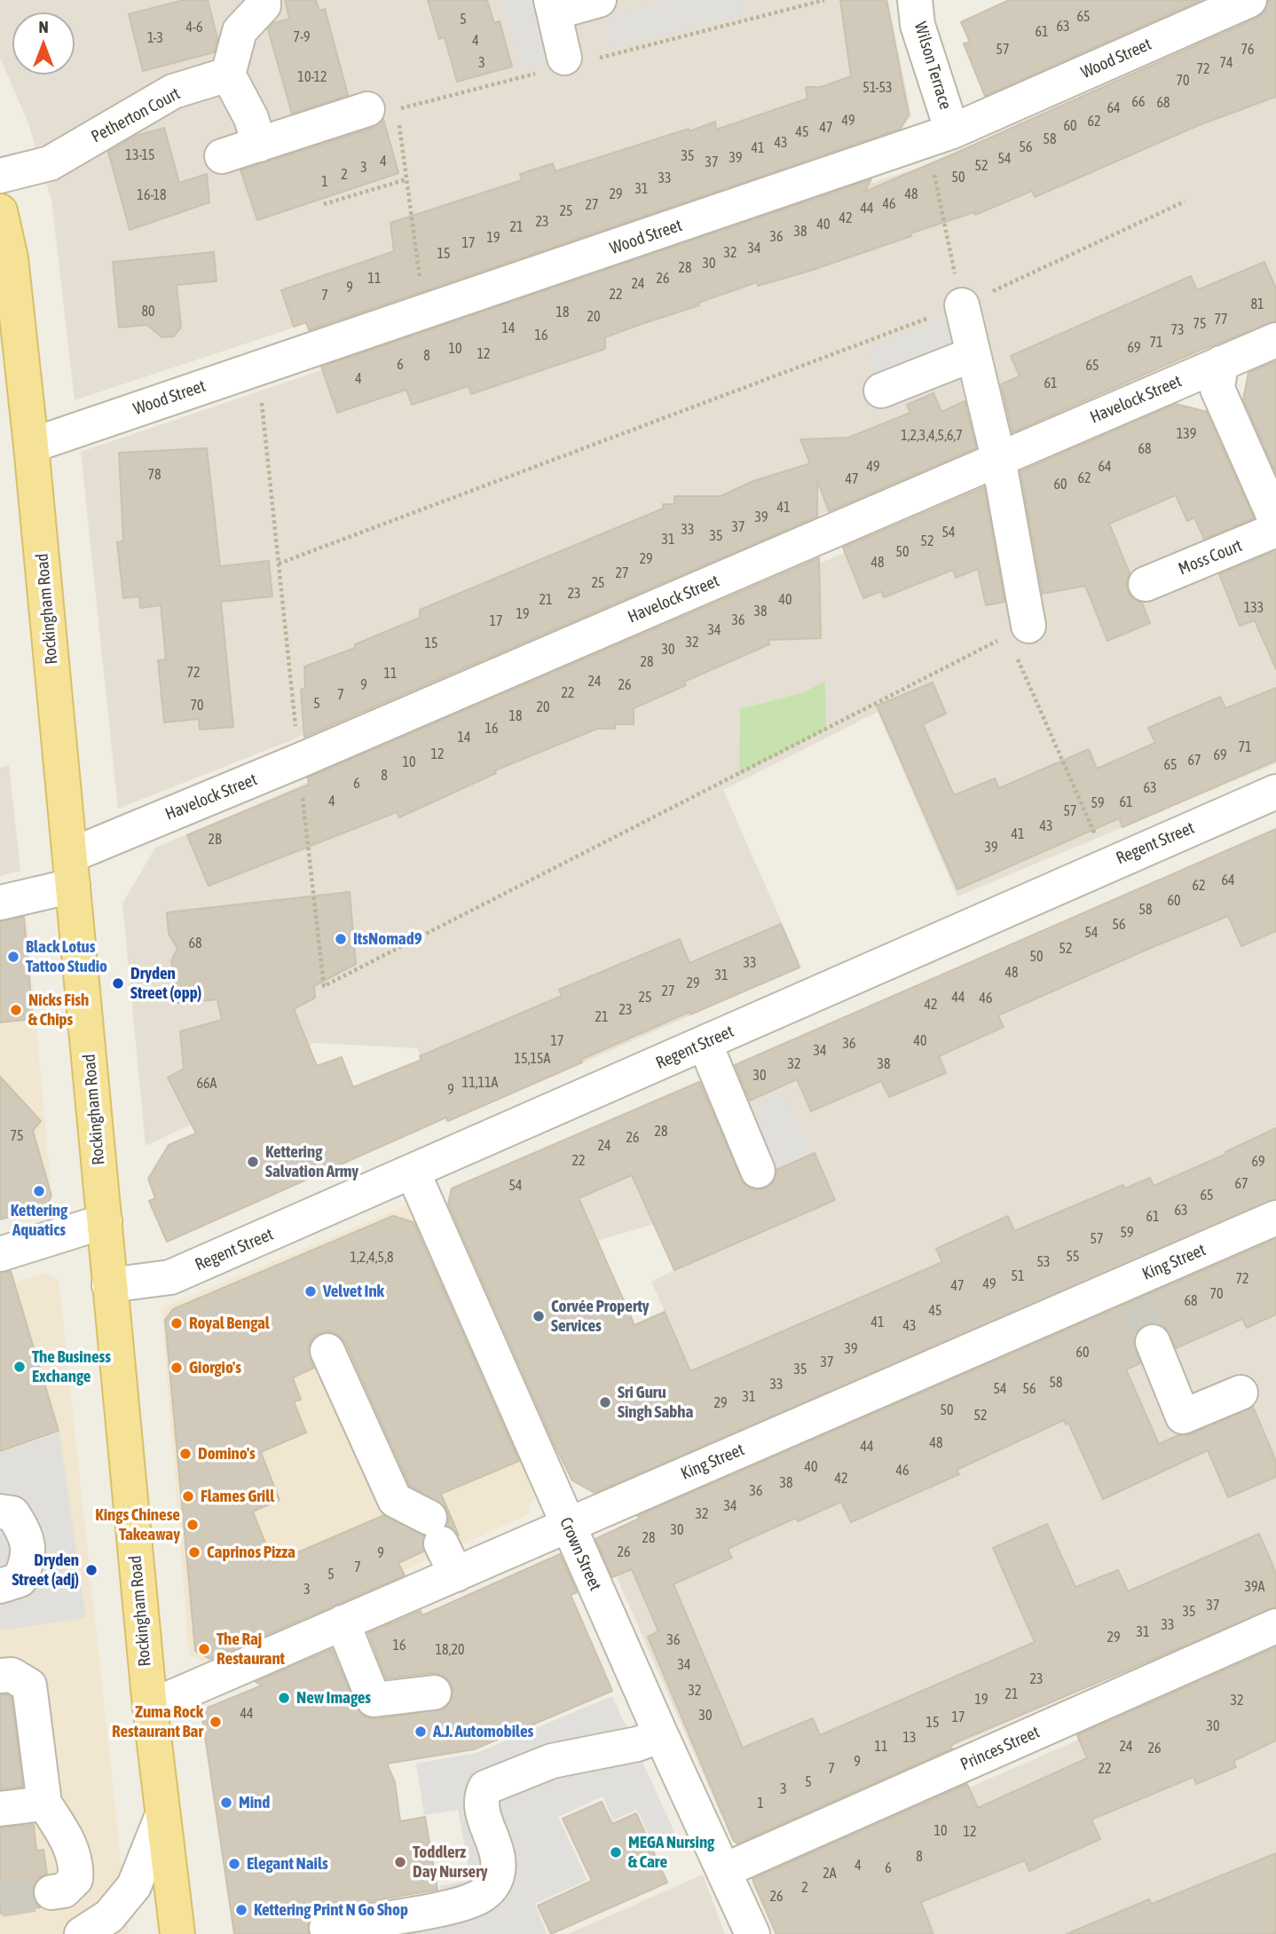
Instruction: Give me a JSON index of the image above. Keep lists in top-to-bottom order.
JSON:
{
  "streets": {
    "main road": ["Rockingham Road"],
    "street": [
      "Wood Street",
      "Wilson Terrace",
      "Petherton Court",
      "Havelock Street",
      "Moss Court",
      "Regent Street",
      "King Street",
      "Crown Street",
      "Princes Street"
    ]
  },
  "crossings": [
    ["Wood Street", "Wilson Terrace"],
    ["Wood Street", "Rockingham Road"],
    ["Havelock Street", "Rockingham Road"],
    ["Rockingham Road", "Regent Street"],
    ["Rockingham Road", "King Street"],
    ["Regent Street", "Crown Street"],
    ["King Street", "Crown Street"],
    ["Crown Street", "Princes Street"]
  ],
  "places": [
    "ItsNomad9",
    "Black Lotus Tattoo Studio",
    "Dryden Street (opp)",
    "Nicks Fish & Chips",
    "Kettering Salvation Army",
    "Kettering Aquatics",
    "Velvet Ink",
    "Corvée Property Services",
    "Royal Bengal",
    "The Business Exchange",
    "Giorgio's",
    "Sri Guru Singh Sabha",
    "Domino's",
    "Flames Grill",
    "Kings Chinese Takeaway",
    "Caprinos Pizza",
    "Dryden Street (adj)",
    "The Raj Restaurant",
    "New Images",
    "Zuma Rock Restaurant Bar",
    "A.J. Automobiles",
    "Mind",
    "MEGA Nursing & Care",
    "Toddlerz Day Nursery",
    "Elegant Nails",
    "Kettering Print N Go Shop"
  ],
  "house_numbers": [
    "65",
    "5",
    "63",
    "4-6",
    "61",
    "7-9",
    "1-3",
    "4",
    "57",
    "76",
    "3",
    "74",
    "72",
    "10-12",
    "70",
    "51-53",
    "66",
    "68",
    "64",
    "49",
    "62",
    "60",
    "47",
    "45",
    "58",
    "43",
    "56",
    "41",
    "13-15",
    "35",
    "39",
    "54",
    "4",
    "37",
    "52",
    "3",
    "2",
    "50",
    "33",
    "1",
    "31",
    "29",
    "48",
    "16-18",
    "46",
    "27",
    "44",
    "25",
    "42",
    "23",
    "40",
    "21",
    "38",
    "36",
    "19",
    "17",
    "34",
    "32",
    "15",
    "30",
    "28",
    "11",
    "26",
    "24",
    "9",
    "22",
    "7",
    "81",
    "80",
    "18",
    "20",
    "77",
    "75",
    "14",
    "73",
    "16",
    "71",
    "69",
    "10",
    "12",
    "8",
    "6",
    "65",
    "4",
    "61",
    "139",
    "1,2,3,4,5,6,7",
    "68",
    "49",
    "64",
    "78",
    "62",
    "47",
    "60",
    "41",
    "39",
    "37",
    "33",
    "54",
    "35",
    "31",
    "52",
    "50",
    "29",
    "48",
    "27",
    "25",
    "23",
    "21",
    "40",
    "133",
    "38",
    "19",
    "36",
    "17",
    "34",
    "32",
    "15",
    "30",
    "28",
    "72",
    "11",
    "24",
    "9",
    "26",
    "22",
    "7",
    "5",
    "70",
    "20",
    "18",
    "16",
    "14",
    "71",
    "12",
    "69",
    "67",
    "10",
    "65",
    "8",
    "6",
    "63",
    "4",
    "61",
    "59",
    "57",
    "43",
    "41",
    "2B",
    "39",
    "64",
    "62",
    "60",
    "58",
    "56",
    "54",
    "68",
    "52",
    "50",
    "33",
    "48",
    "31",
    "29",
    "27",
    "25",
    "44",
    "46",
    "42",
    "23",
    "21",
    "17",
    "40",
    "36",
    "34",
    "15,15A",
    "32",
    "38",
    "30",
    "11,11A",
    "66A",
    "9",
    "28",
    "75",
    "26",
    "24",
    "22",
    "69",
    "67",
    "54",
    "65",
    "63",
    "61",
    "59",
    "57",
    "55",
    "1,2,4,5,8",
    "53",
    "51",
    "72",
    "49",
    "47",
    "70",
    "68",
    "45",
    "41",
    "43",
    "39",
    "60",
    "37",
    "35",
    "58",
    "33",
    "54",
    "56",
    "31",
    "29",
    "50",
    "52",
    "48",
    "44",
    "40",
    "46",
    "42",
    "38",
    "36",
    "34",
    "32",
    "30",
    "28",
    "26",
    "9",
    "7",
    "5",
    "39A",
    "3",
    "37",
    "35",
    "33",
    "31",
    "29",
    "36",
    "16",
    "18,20",
    "34",
    "23",
    "32",
    "21",
    "19",
    "32",
    "44",
    "30",
    "17",
    "15",
    "30",
    "13",
    "11",
    "24",
    "26",
    "9",
    "7",
    "22",
    "5",
    "3",
    "1",
    "10",
    "12",
    "8",
    "4",
    "6",
    "2A",
    "2",
    "26"
  ],
  "north": "top"
}
